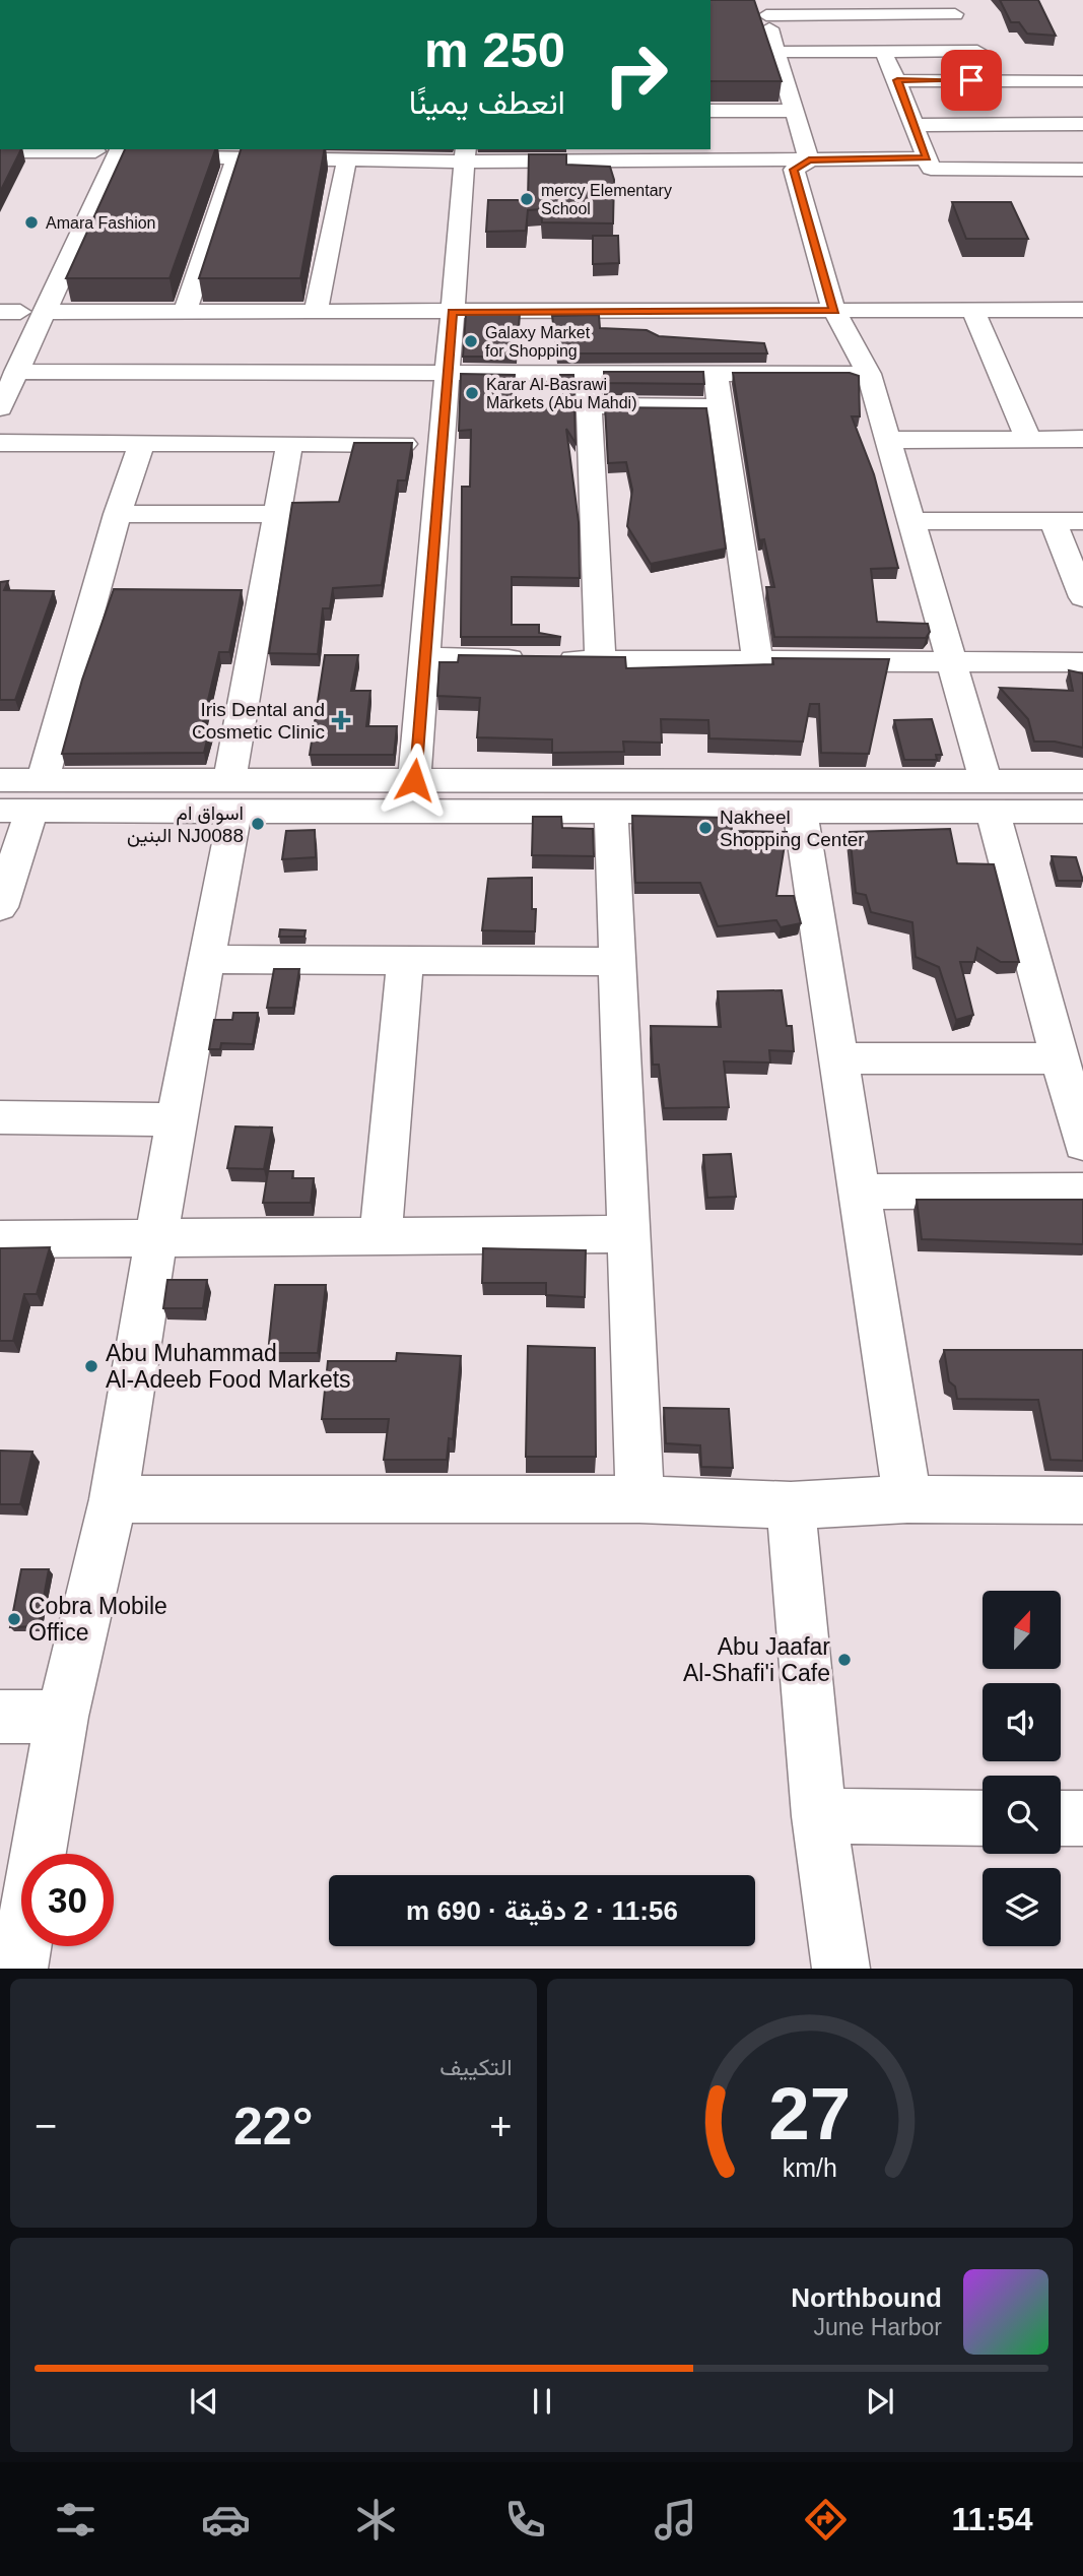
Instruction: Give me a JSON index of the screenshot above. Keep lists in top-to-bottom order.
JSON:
{
  "places": {
    "other": [
      "mercy Elementary School",
      "Amara Fashion",
      "Galaxy Market for Shopping",
      "Karar Al-Basrawi Markets (Abu Mahdi)",
      "اسواق ام البنين NJ0088",
      "Nakheel Shopping Center",
      "Abu Muhammad Al-Adeeb Food Markets",
      "Cobra Mobile Office",
      "Abu Jaafar Al-Shafi'i Cafe"
    ],
    "health": ["Iris Dental and Cosmetic Clinic"]
  },
  "north": "top",
  "page": {
    "turn": ["250 m", "انعطف يمينًا"],
    "limit": "30",
    "trip": "11:56 · 2 دقيقة · 690 m",
    "tile": "التكييف",
    "heat": ["−", "22°", "+"],
    "song": ["Northbound", "June Harbor"],
    "tabs": "11:54",
    "gauge": ["27", "km/h"]
  }
}
